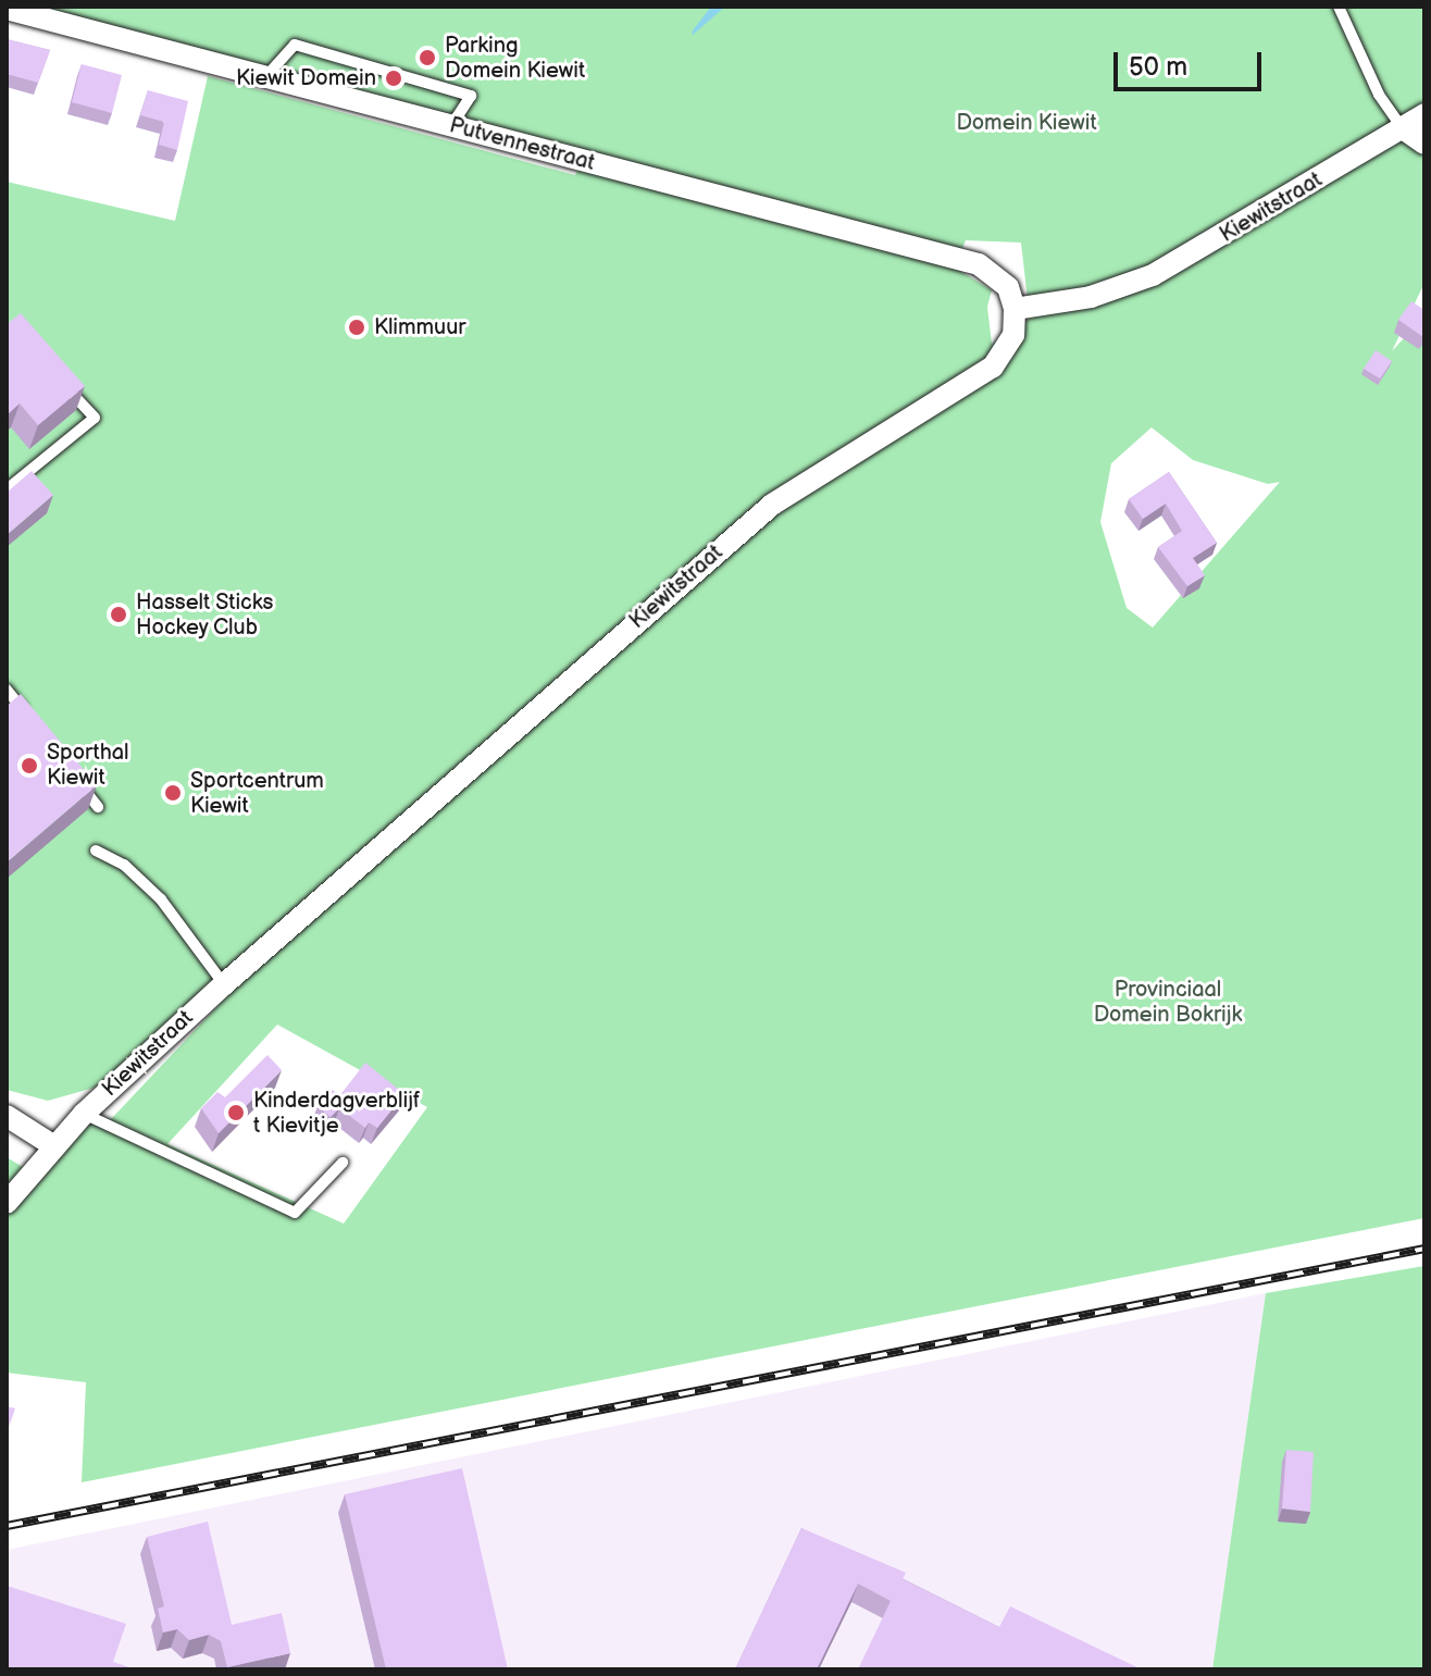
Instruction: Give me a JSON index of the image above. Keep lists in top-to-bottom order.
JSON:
{
  "streets": {
    "street": ["Putvennestraat", "Kiewitstraat"]
  },
  "crossings": [
    ["Putvennestraat", "Kiewitstraat"]
  ],
  "parks": ["Domein Kiewit", "Provinciaal Domein Bokrijk"],
  "places": [
    "Parking Domein Kiewit",
    "Kiewit Domein",
    "Klimmuur",
    "Hasselt Sticks Hockey Club",
    "Sporthal Kiewit",
    "Sportcentrum Kiewit",
    "Kinderdagverblijf t Kievitje"
  ],
  "scale_bar": "50 m"
}
